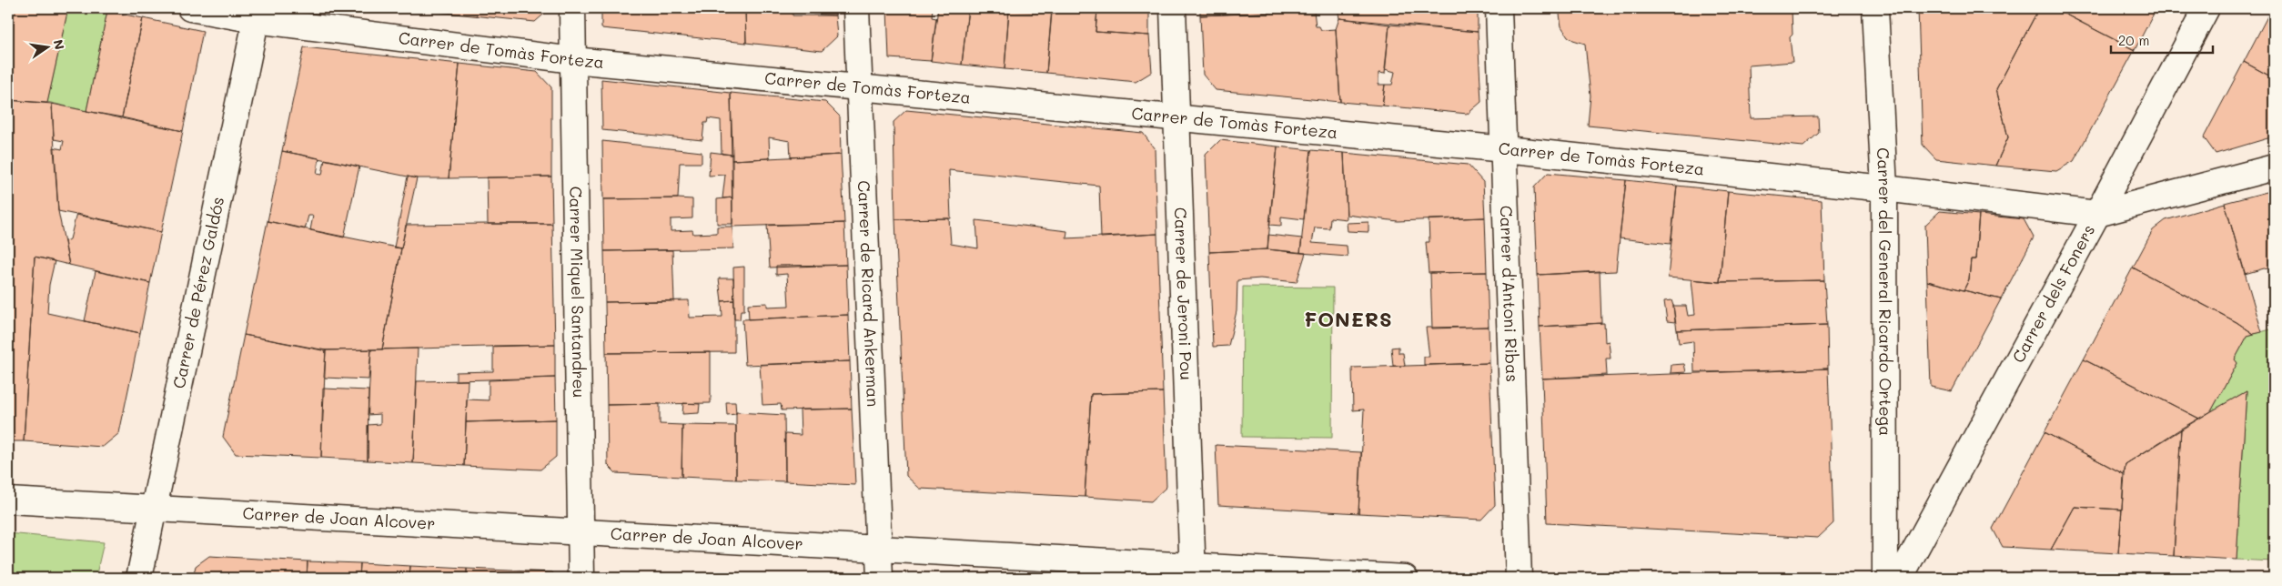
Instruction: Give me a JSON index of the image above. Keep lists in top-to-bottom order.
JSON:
{
  "streets": {
    "street": [
      "Carrer de Tomàs Forteza",
      "Carrer de Pérez Galdós",
      "Carrer Miquel Santandreu",
      "Carrer de Ricard Ankerman",
      "Carrer de Jeroni Pou",
      "Carrer d'Antoni Ribas",
      "Carrer del General Ricardo Ortega",
      "Carrer dels Foners",
      "Carrer de Joan Alcover"
    ]
  },
  "crossings": [
    ["Carrer de Tomàs Forteza", "Carrer de Pérez Galdós"],
    ["Carrer de Tomàs Forteza", "Carrer Miquel Santandreu"],
    ["Carrer de Tomàs Forteza", "Carrer de Ricard Ankerman"],
    ["Carrer de Tomàs Forteza", "Carrer de Jeroni Pou"],
    ["Carrer de Tomàs Forteza", "Carrer d'Antoni Ribas"],
    ["Carrer de Tomàs Forteza", "Carrer del General Ricardo Ortega"],
    ["Carrer de Tomàs Forteza", "Carrer dels Foners"],
    ["Carrer de Pérez Galdós", "Carrer de Joan Alcover"],
    ["Carrer Miquel Santandreu", "Carrer de Joan Alcover"],
    ["Carrer de Ricard Ankerman", "Carrer de Joan Alcover"],
    ["Carrer de Jeroni Pou", "Carrer de Joan Alcover"]
  ],
  "districts": ["FONERS"],
  "scale_bar": "20 m",
  "north": "right"
}
